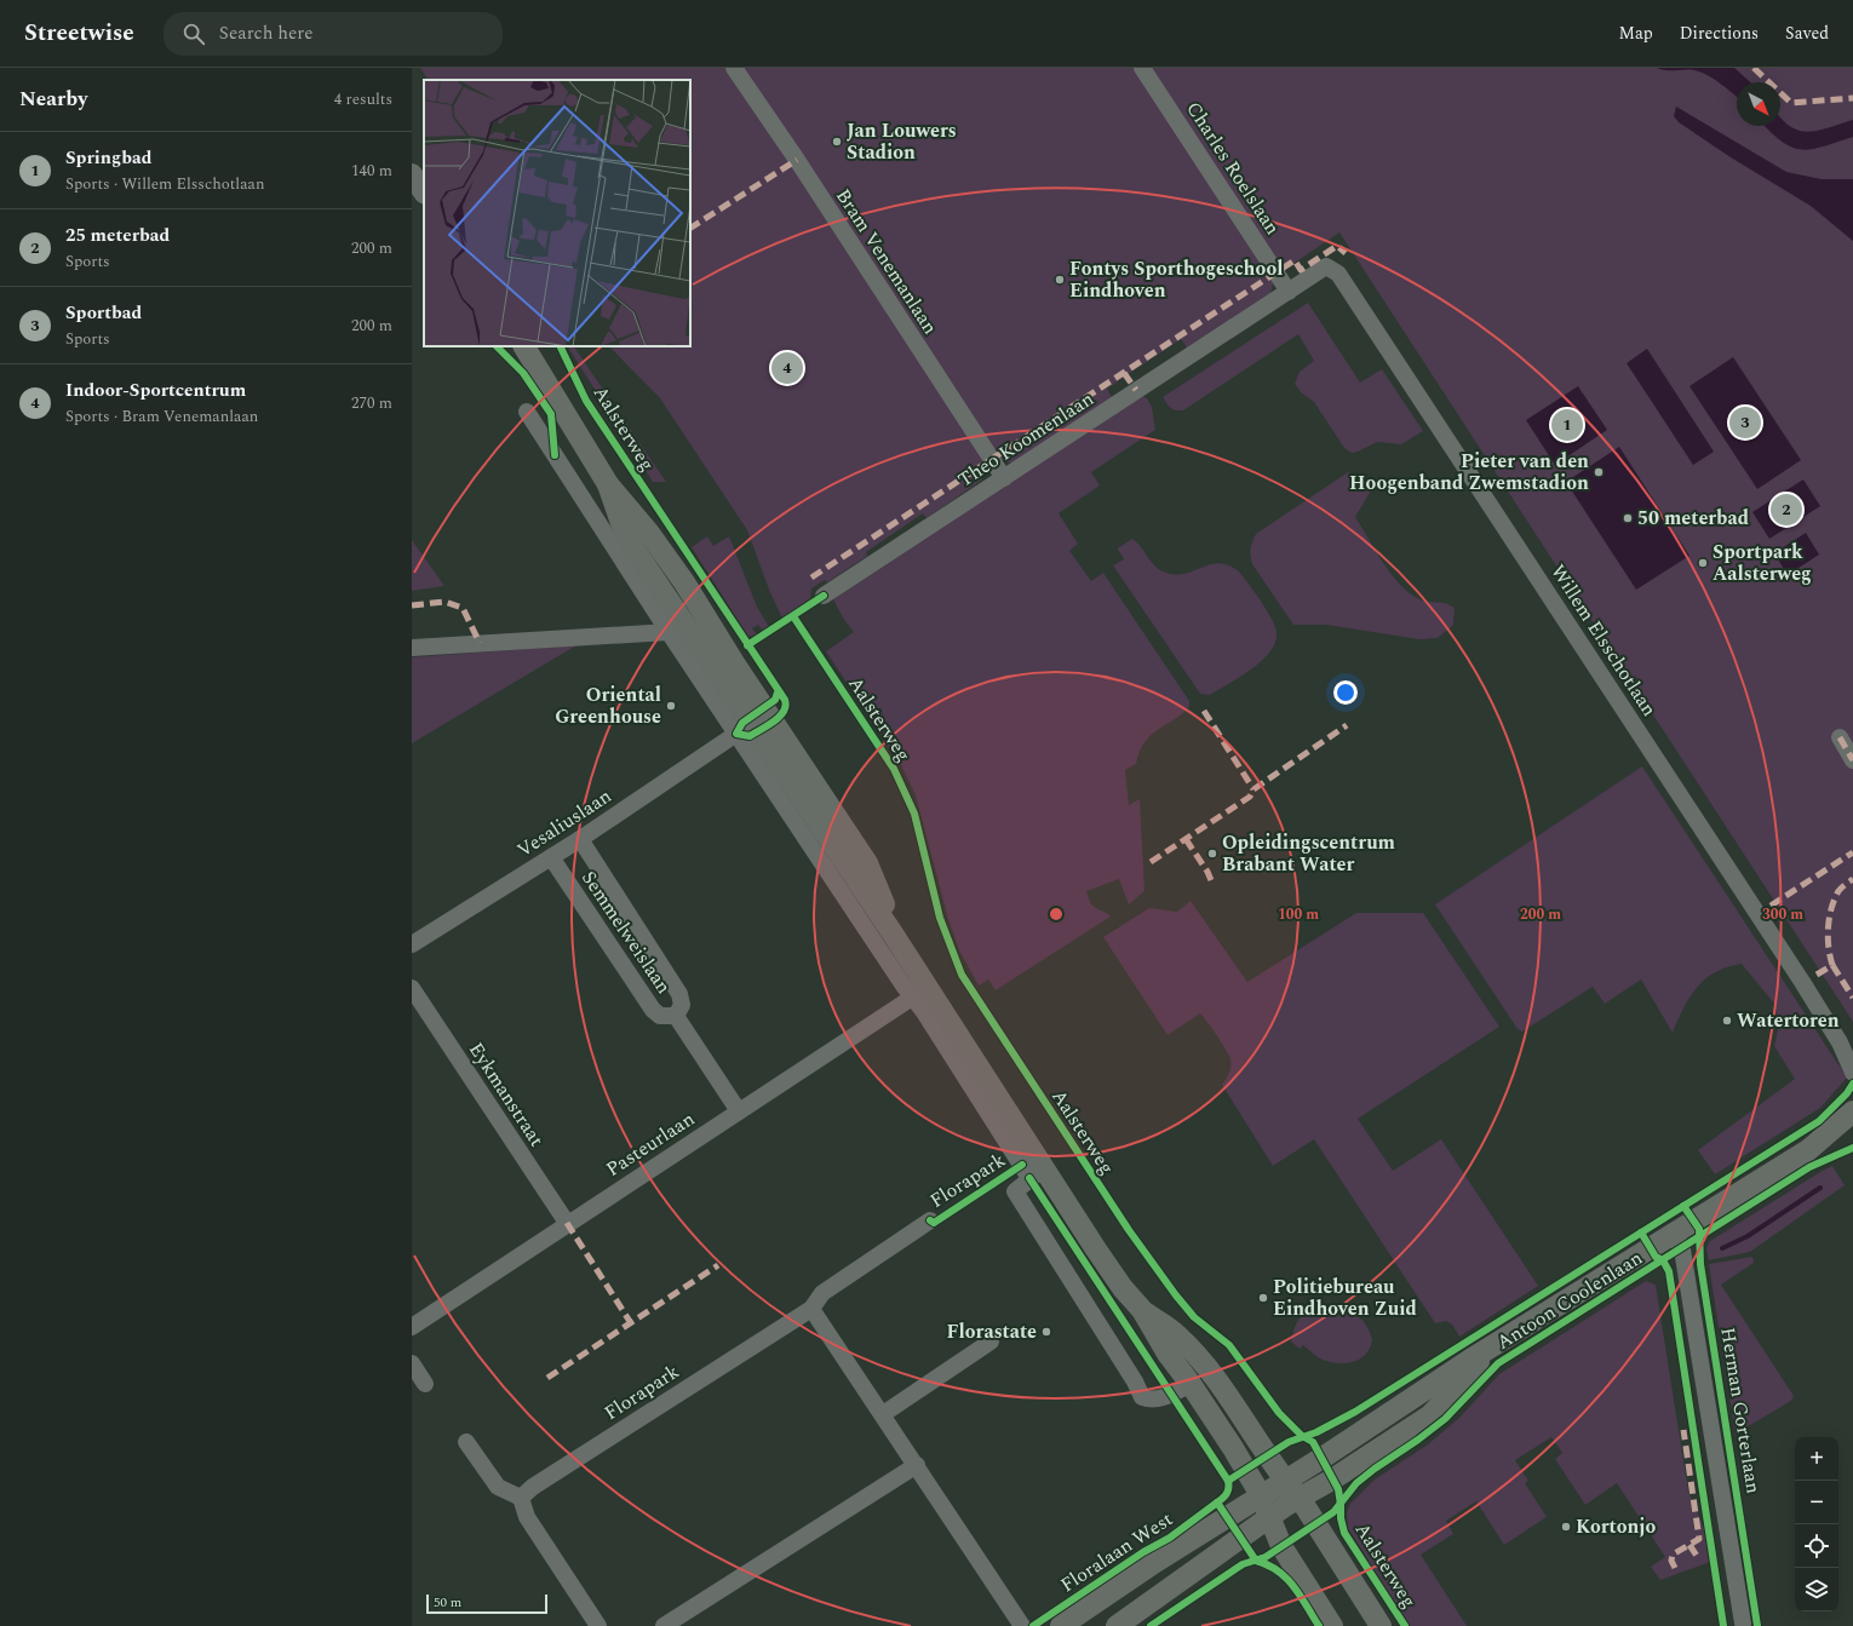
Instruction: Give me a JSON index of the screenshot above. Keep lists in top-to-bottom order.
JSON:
{
  "streets": {
    "main road": ["Aalsterweg", "Antoon Coolenlaan", "Floralaan West"],
    "street": [
      "Charles Roelslaan",
      "Bram Venemanlaan",
      "Theo Koomenlaan",
      "Willem Elsschotlaan",
      "Vesaliuslaan",
      "Semmelweislaan",
      "Eykmanstraat",
      "Pasteurlaan",
      "Florapark",
      "Herman Gorterlaan"
    ]
  },
  "crossings": [
    ["Charles Roelslaan", "Theo Koomenlaan"],
    ["Bram Venemanlaan", "Theo Koomenlaan"],
    ["Aalsterweg", "Vesaliuslaan"],
    ["Aalsterweg", "Pasteurlaan"],
    ["Aalsterweg", "Antoon Coolenlaan"],
    ["Aalsterweg", "Floralaan West"],
    ["Theo Koomenlaan", "Willem Elsschotlaan"],
    ["Vesaliuslaan", "Semmelweislaan"],
    ["Semmelweislaan", "Pasteurlaan"],
    ["Eykmanstraat", "Pasteurlaan"],
    ["Antoon Coolenlaan", "Herman Gorterlaan"],
    ["Antoon Coolenlaan", "Floralaan West"]
  ],
  "places": [
    "Jan Louwers Stadion",
    "Fontys Sporthogeschool Eindhoven",
    "Pieter van den Hoogenband Zwemstadion",
    "50 meterbad",
    "Sportpark Aalsterweg",
    "Oriental Greenhouse",
    "Opleidingscentrum Brabant Water",
    "Watertoren",
    "Politiebureau Eindhoven Zuid",
    "Florastate",
    "Kortonjo"
  ],
  "scale_bar": "50 m",
  "north": "bottom right",
  "page": {
    "header": "Streetwise",
    "search": "Search here",
    "nav": ["Map", "Directions", "Saved"],
    "heading": ["Nearby", "4 results"],
    "list": [
      {
        "mark": "1",
        "name": "Springbad",
        "note": "Sports · Willem Elsschotlaan",
        "value": "140 m"
      },
      {
        "mark": "2",
        "name": "25 meterbad",
        "note": "Sports",
        "value": "200 m"
      },
      {
        "mark": "3",
        "name": "Sportbad",
        "note": "Sports",
        "value": "200 m"
      },
      {
        "mark": "4",
        "name": "Indoor-Sportcentrum",
        "note": "Sports · Bram Venemanlaan",
        "value": "270 m"
      }
    ],
    "pins": [
      "4",
      "3",
      "1",
      "2"
    ],
    "map_buttons": ["+", "−"],
    "scale": "50 m"
  },
  "rings": ["100 m", "200 m", "300 m"]
}
